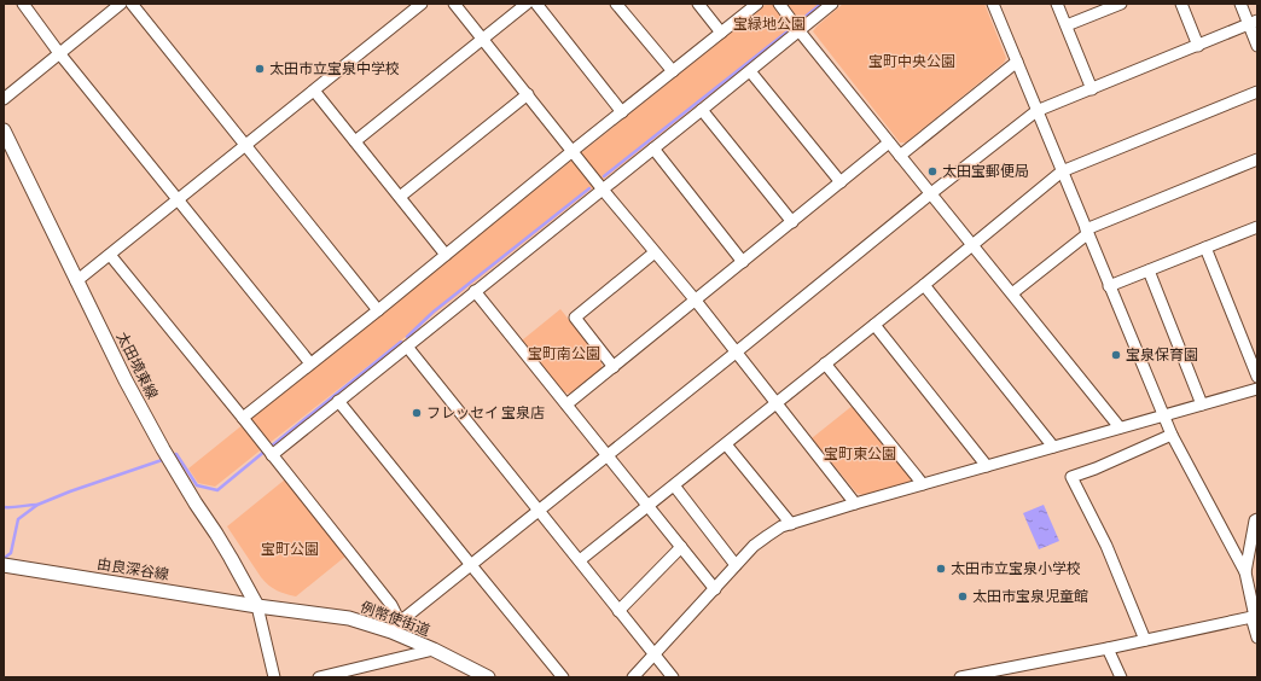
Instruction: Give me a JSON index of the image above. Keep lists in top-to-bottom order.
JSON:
{
  "streets": {
    "main road": ["太田境東線", "由良深谷線", "例幣使街道"]
  },
  "crossings": [
    ["太田境東線", "由良深谷線"],
    ["太田境東線", "例幣使街道"],
    ["由良深谷線", "例幣使街道"]
  ],
  "parks": [
    "宝緑地公園",
    "宝町中央公園",
    "宝町南公園",
    "宝町東公園",
    "宝町公園"
  ],
  "places": [
    "太田市立宝泉中学校",
    "太田宝郵便局",
    "宝泉保育園",
    "フレッセイ 宝泉店",
    "太田市立宝泉小学校",
    "太田市宝泉児童館"
  ]
}
